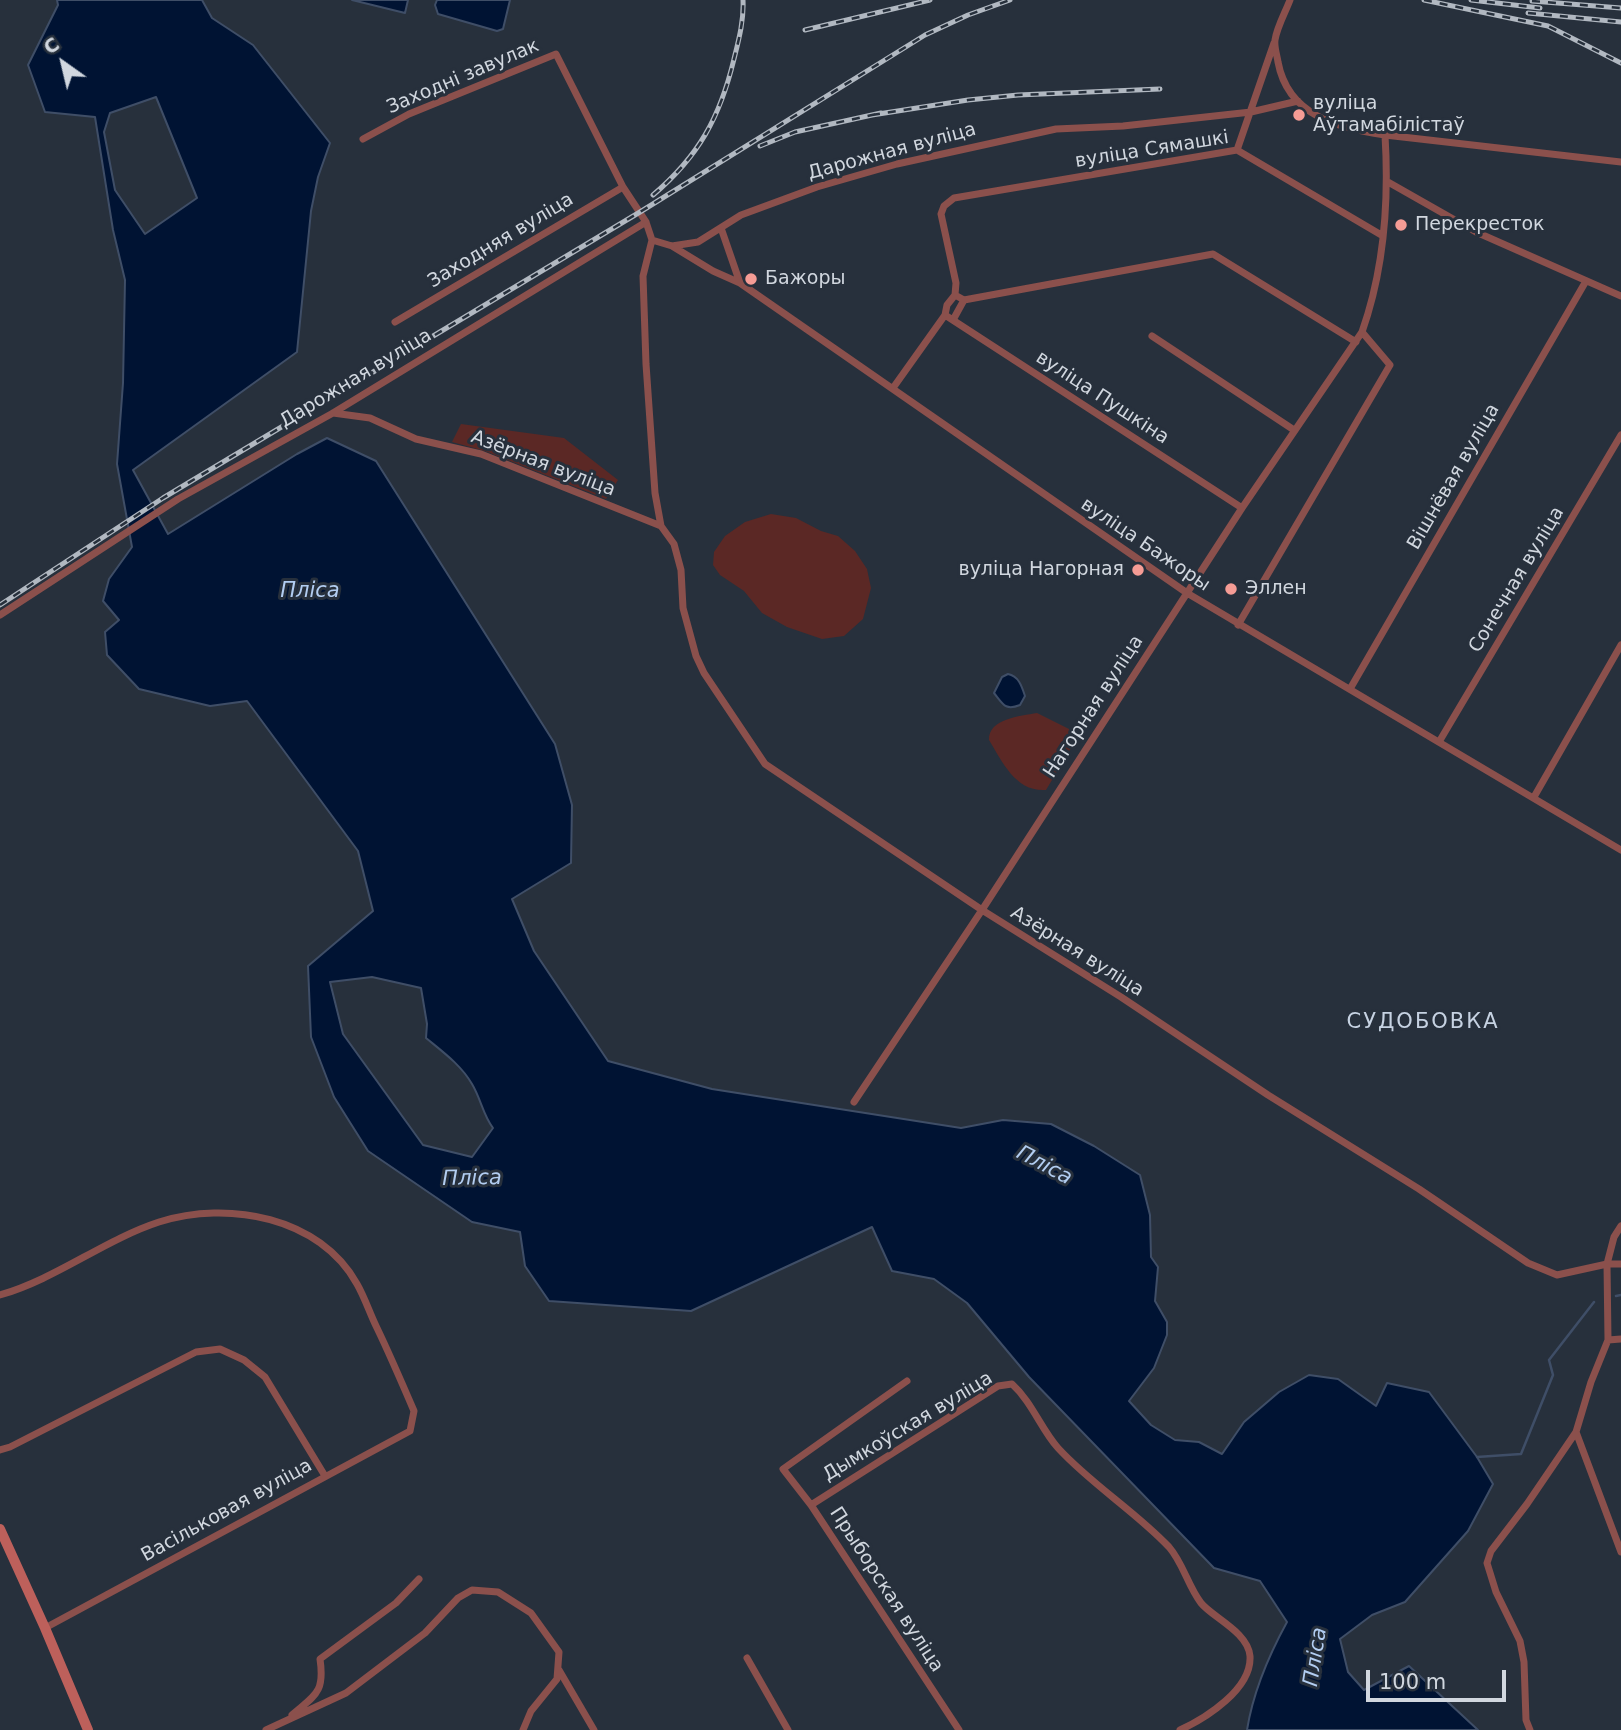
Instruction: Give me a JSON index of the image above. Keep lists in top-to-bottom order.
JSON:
{
  "streets": {
    "street": [
      "Заходні завулак",
      "вуліца Сямашкі",
      "Дарожная вуліца",
      "Заходняя вуліца",
      "вуліца Пушкіна",
      "Азёрная вуліца",
      "Вішнёвая вуліца",
      "вуліца Бажоры",
      "Сонечная вуліца",
      "Нагорная вуліца",
      "Дымкоўская вуліца",
      "Васільковая вуліца",
      "Прыборская вуліца"
    ]
  },
  "crossings": [
    ["Заходні завулак", "Дарожная вуліца"],
    ["Заходні завулак", "Заходняя вуліца"],
    ["вуліца Сямашкі", "Нагорная вуліца"],
    ["Дарожная вуліца", "Азёрная вуліца"],
    ["Дарожная вуліца", "вуліца Бажоры"],
    ["вуліца Пушкіна", "Нагорная вуліца"],
    ["Азёрная вуліца", "Нагорная вуліца"],
    ["Вішнёвая вуліца", "вуліца Бажоры"],
    ["вуліца Бажоры", "Сонечная вуліца"],
    ["вуліца Бажоры", "Нагорная вуліца"],
    ["Дымкоўская вуліца", "Прыборская вуліца"]
  ],
  "districts": ["СУДОБОВКА"],
  "water": ["Пліса"],
  "places": [
    "вуліца Аўтамабілістаў",
    "Перекресток",
    "Бажоры",
    "вуліца Нагорная",
    "Эллен"
  ],
  "scale_bar": "100 m",
  "north": "top left"
}
